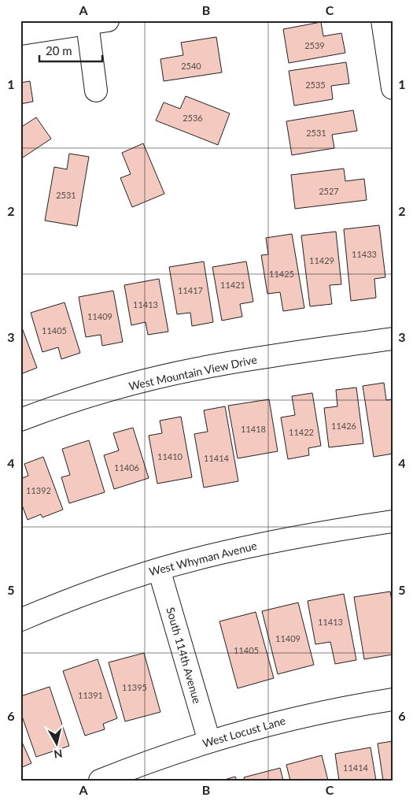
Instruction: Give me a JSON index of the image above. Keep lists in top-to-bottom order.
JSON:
{
  "streets": {
    "street": [
      "West Mountain View Drive",
      "West Whyman Avenue",
      "South 114th Avenue",
      "West Locust Lane"
    ]
  },
  "crossings": [
    ["West Whyman Avenue", "South 114th Avenue"],
    ["South 114th Avenue", "West Locust Lane"]
  ],
  "house_numbers": [
    "2539",
    "2540",
    "2535",
    "2536",
    "2531",
    "2527",
    "2531",
    "11433",
    "11429",
    "11425",
    "11421",
    "11417",
    "11413",
    "11409",
    "11405",
    "11426",
    "11418",
    "11422",
    "11410",
    "11414",
    "11406",
    "11392",
    "11413",
    "11409",
    "11405",
    "11395",
    "11391",
    "11414"
  ],
  "scale_bar": "20 m",
  "north": "bottom",
  "grid": {
    "columns": ["A", "B", "C"],
    "rows": [
      "1",
      "2",
      "3",
      "4",
      "5",
      "6"
    ]
  }
}
